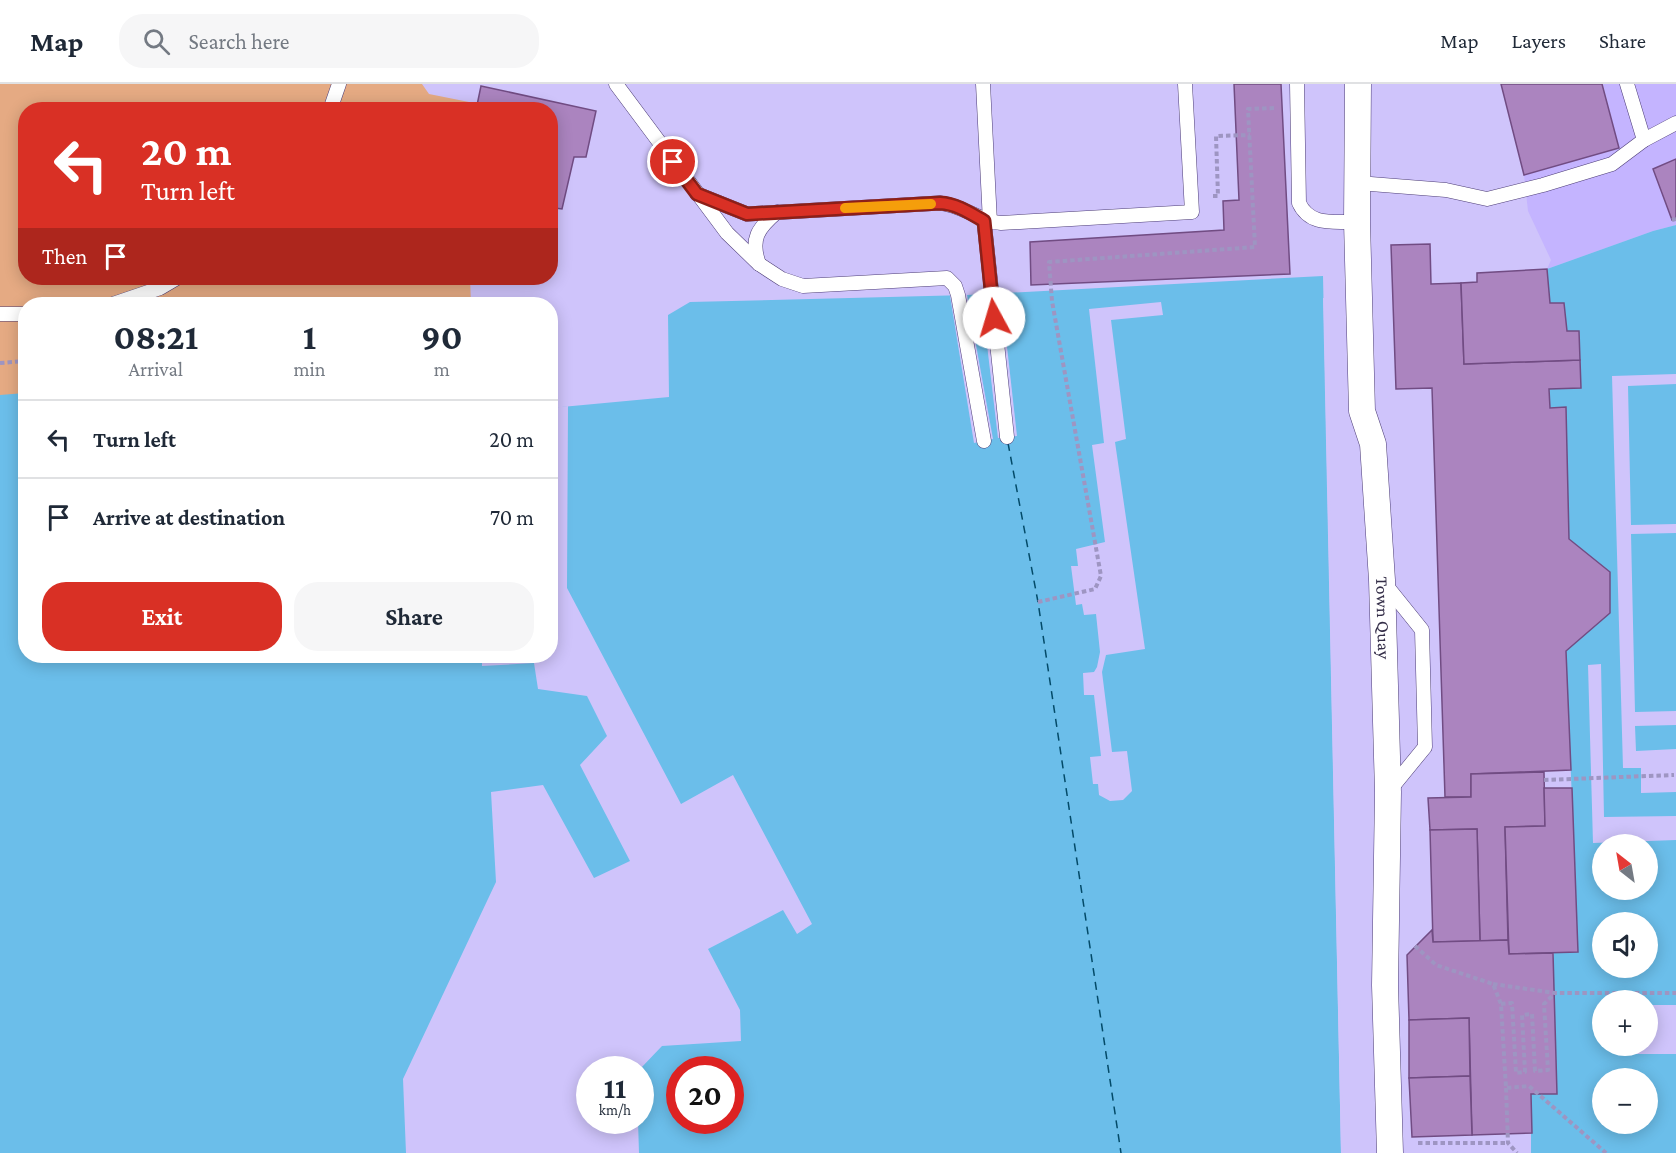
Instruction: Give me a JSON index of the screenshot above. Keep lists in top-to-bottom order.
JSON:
{
  "streets": {
    "street": ["Town Quay"]
  },
  "north": "top left",
  "page": {
    "header": "Map",
    "search": "Search here",
    "nav": ["Map", "Layers", "Share"],
    "turn": ["20 m", "Turn left"],
    "then": "Then",
    "eta": [
      "08:21",
      "Arrival",
      "1",
      "min",
      "90",
      "m"
    ],
    "list": [
      {
        "name": "Turn left",
        "value": "20 m"
      },
      {
        "name": "Arrive at destination",
        "value": "70 m"
      }
    ],
    "buttons": ["Exit", "Share"],
    "map_buttons": ["+", "−"],
    "speed": "11 km/h",
    "limit": "20"
  }
}
